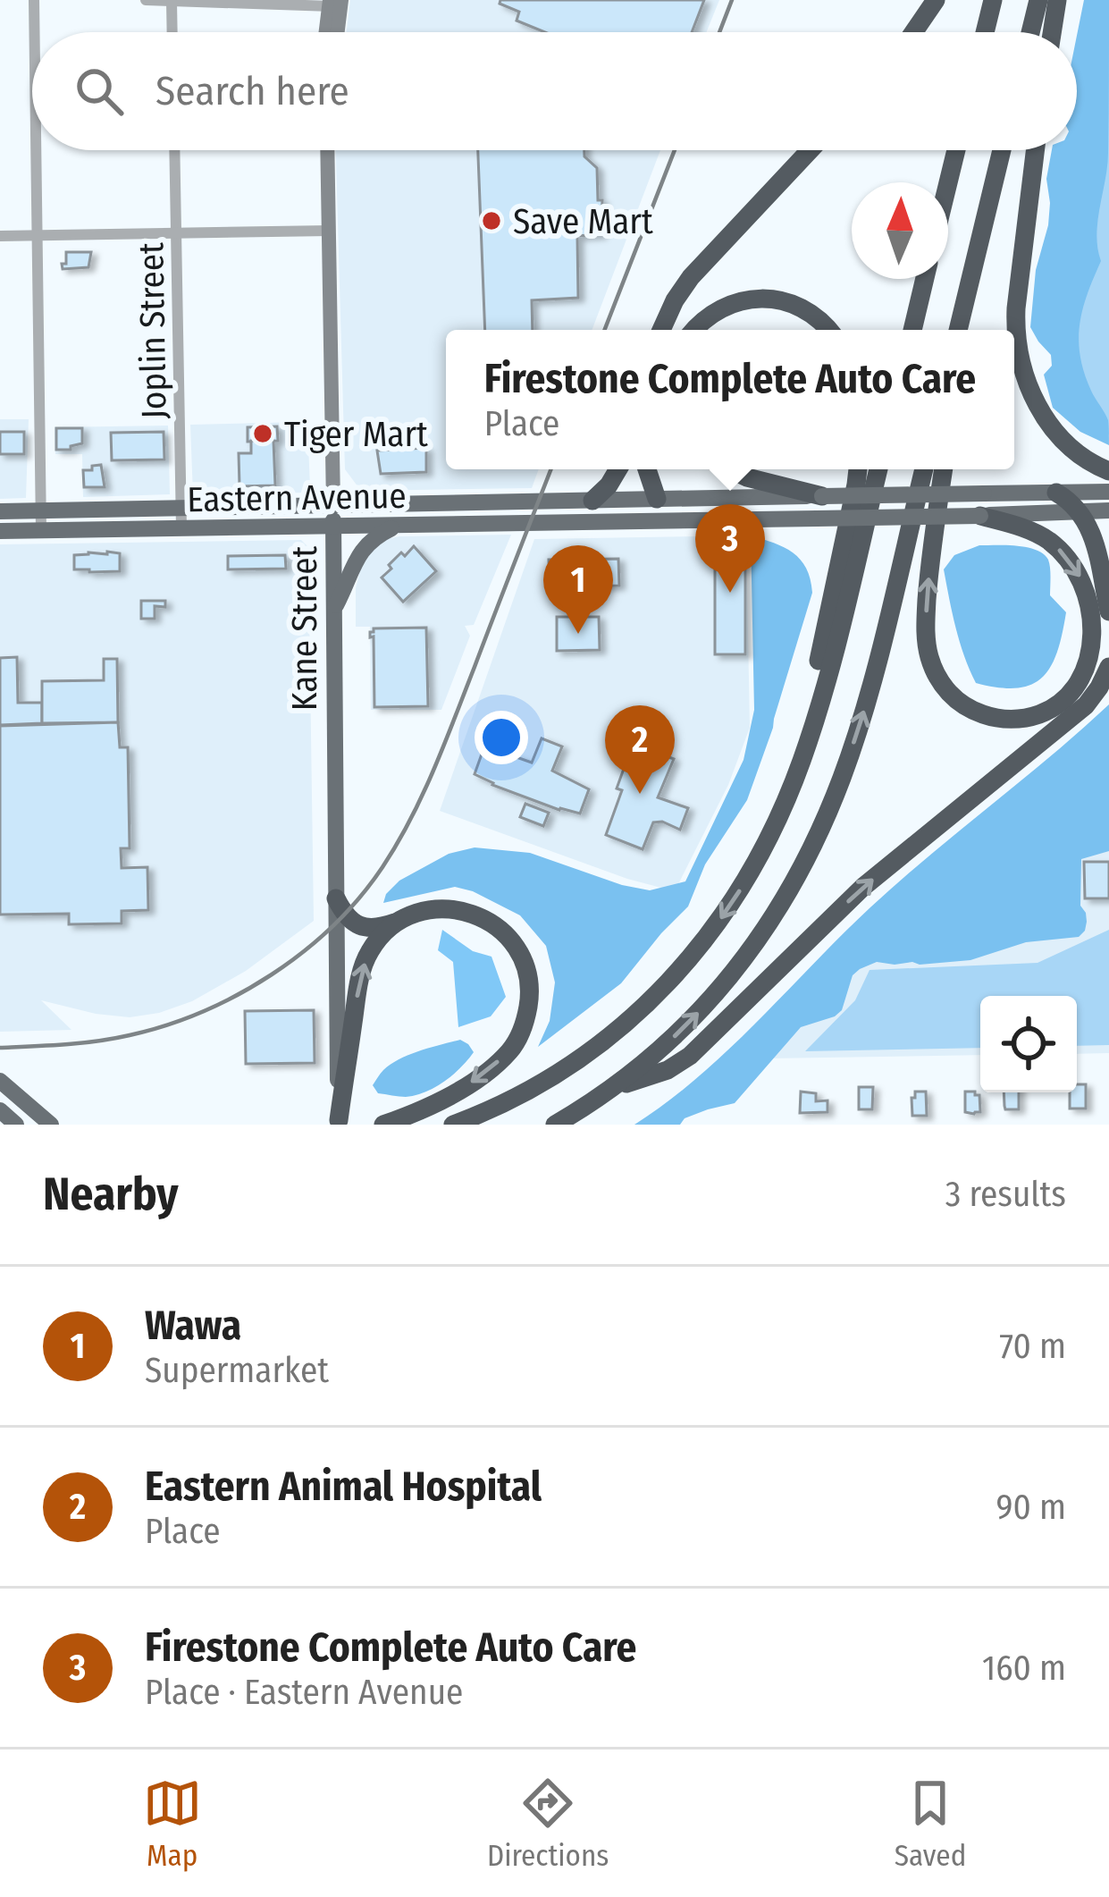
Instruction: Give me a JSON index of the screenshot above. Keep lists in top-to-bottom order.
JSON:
{
  "streets": {
    "main road": ["Eastern Avenue", "Kane Street"],
    "street": ["Joplin Street"]
  },
  "crossings": [
    ["Joplin Street", "Eastern Avenue"],
    ["Eastern Avenue", "Kane Street"]
  ],
  "places": ["Save Mart", "Tiger Mart"],
  "north": "top",
  "page": {
    "search": "Search here",
    "popup": ["Firestone Complete Auto Care", "Place"],
    "pins": ["3", "1", "2"],
    "heading": ["Nearby", "3 results"],
    "list": [
      {
        "mark": "1",
        "name": "Wawa",
        "note": "Supermarket",
        "value": "70 m"
      },
      {
        "mark": "2",
        "name": "Eastern Animal Hospital",
        "note": "Place",
        "value": "90 m"
      },
      {
        "mark": "3",
        "name": "Firestone Complete Auto Care",
        "note": "Place · Eastern Avenue",
        "value": "160 m"
      }
    ],
    "nav": ["Map", "Directions", "Saved"]
  }
}
